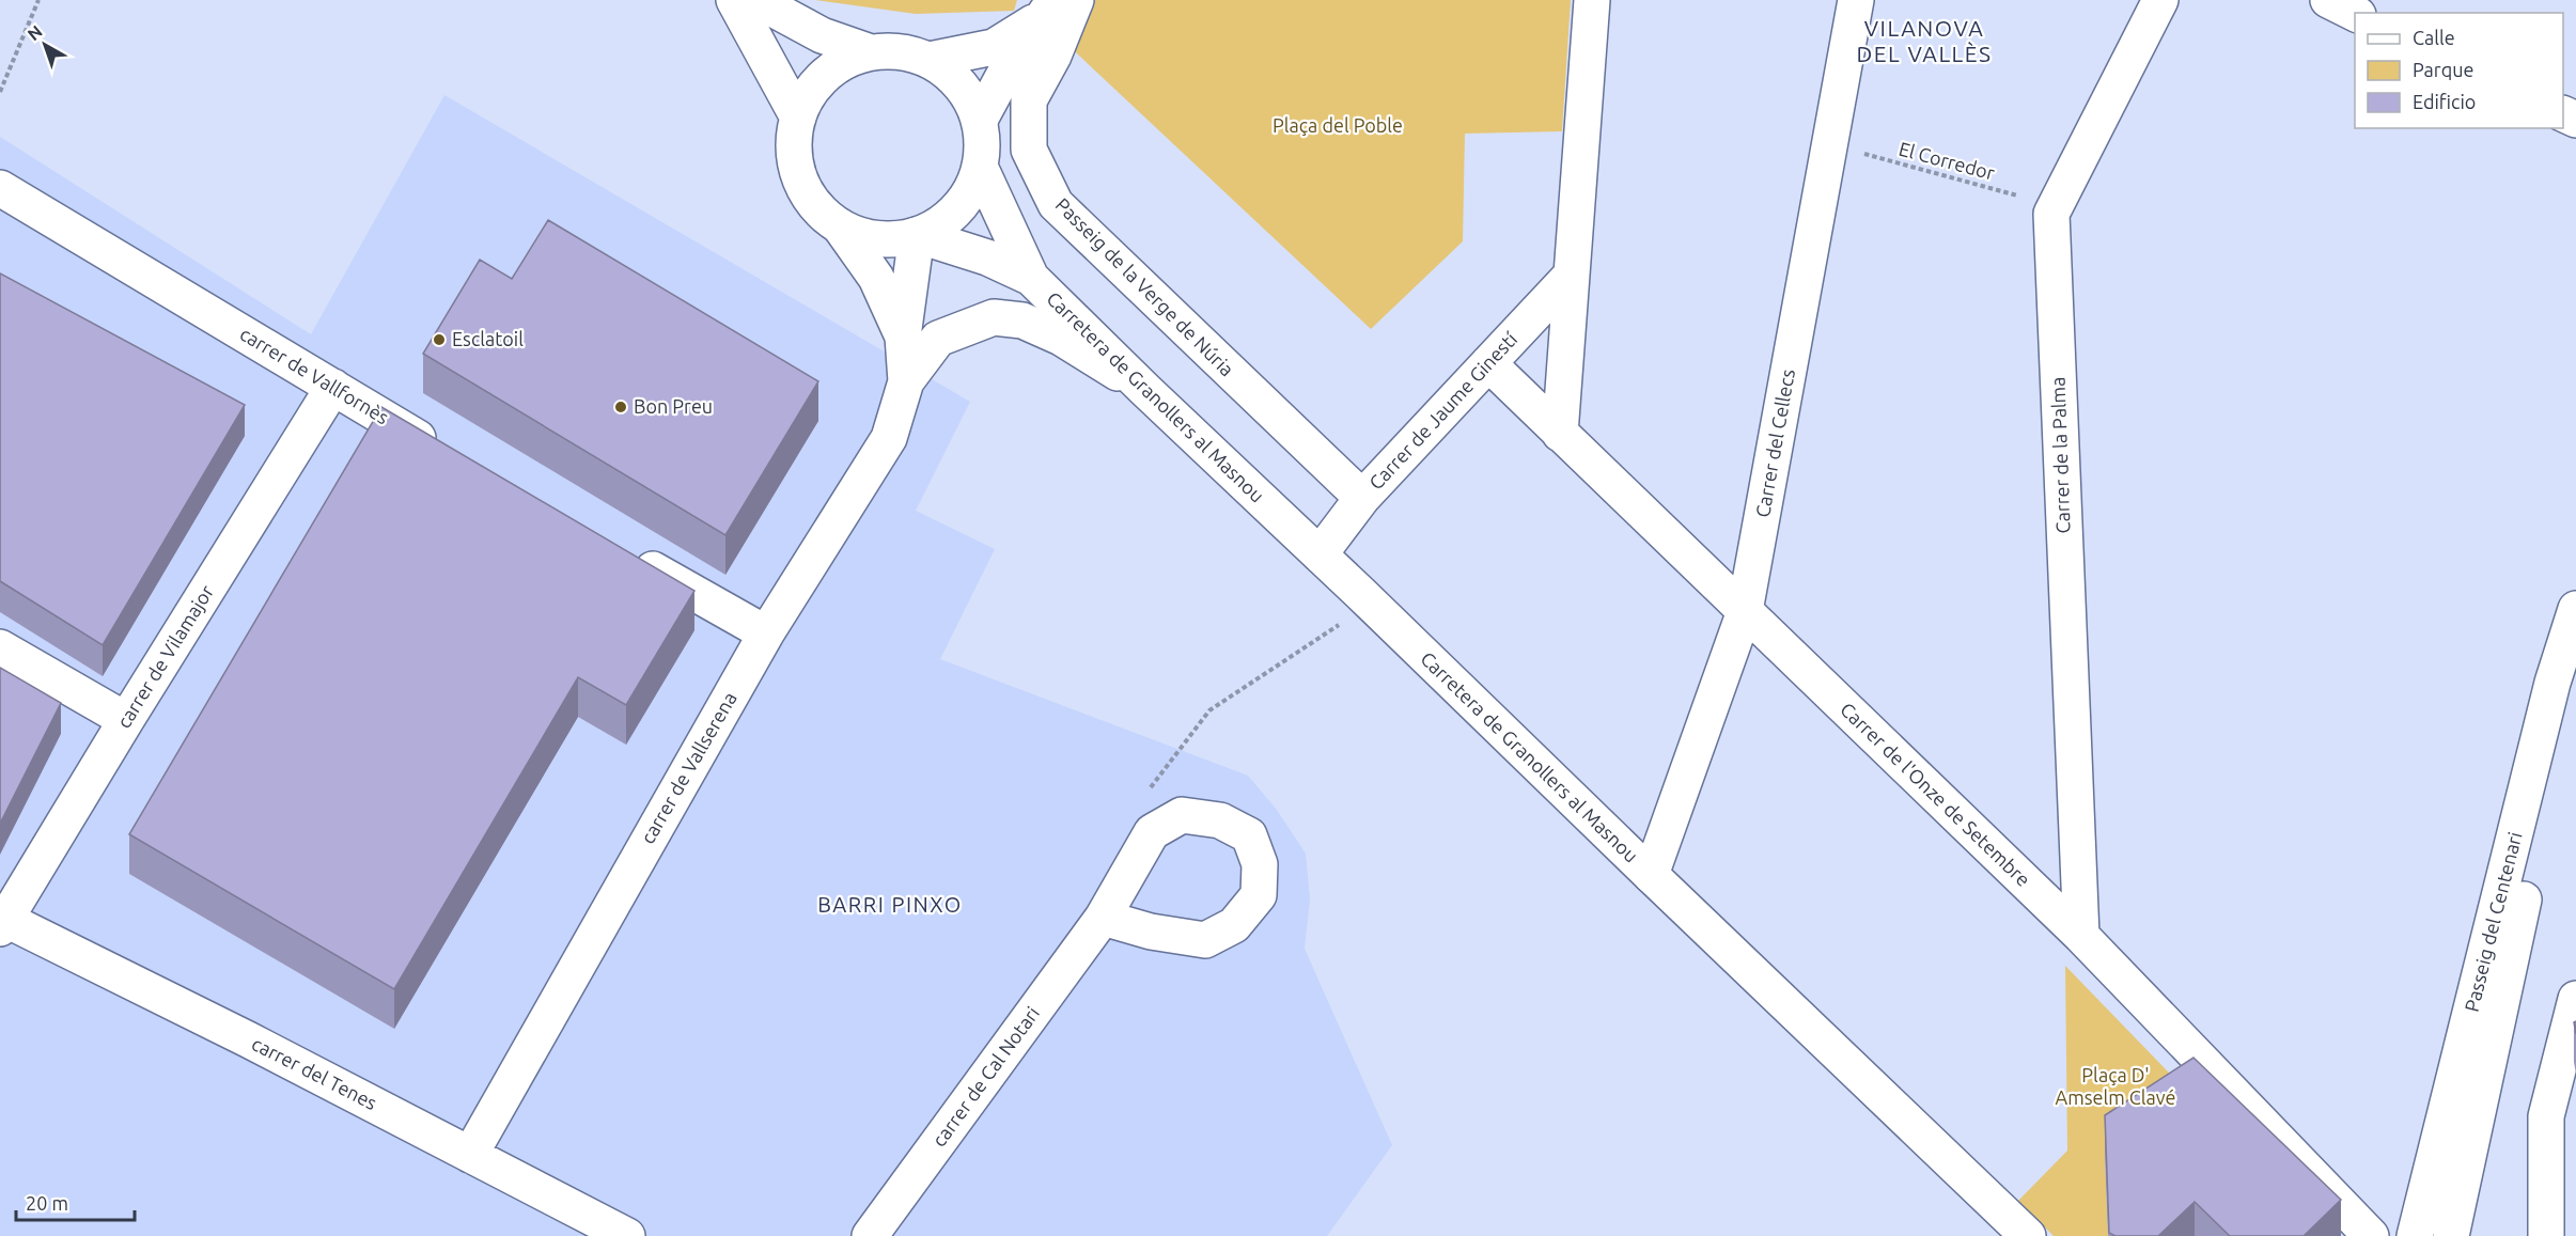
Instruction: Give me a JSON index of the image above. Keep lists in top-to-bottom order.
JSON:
{
  "streets": {
    "street": [
      "Passeig de la Verge de Núria",
      "carrer de Vallfornès",
      "Carretera de Granollers al Masnou",
      "Carrer de Jaume Ginestí",
      "Carrer del Cellecs",
      "Carrer de la Palma",
      "carrer de Vilamajor",
      "carrer de Vallserena",
      "Carrer de l'Onze de Setembre",
      "Passeig del Centenari",
      "carrer del Tenes",
      "carrer de Cal Notari"
    ],
    "path": ["El Corredor"]
  },
  "crossings": [
    ["El Corredor", "Carrer del Cellecs"],
    ["El Corredor", "Carrer de la Palma"],
    ["Passeig de la Verge de Núria", "Carrer de Jaume Ginestí"],
    ["carrer de Vallfornès", "carrer de Vilamajor"],
    ["Carretera de Granollers al Masnou", "Carrer de Jaume Ginestí"],
    ["Carretera de Granollers al Masnou", "Carrer del Cellecs"],
    ["Carretera de Granollers al Masnou", "carrer de Vallserena"],
    ["Carrer de Jaume Ginestí", "Carrer de l'Onze de Setembre"],
    ["Carrer del Cellecs", "Carrer de l'Onze de Setembre"],
    ["Carrer de la Palma", "Carrer de l'Onze de Setembre"],
    ["carrer de Vilamajor", "carrer del Tenes"],
    ["carrer de Vallserena", "carrer del Tenes"]
  ],
  "districts": ["VILANOVA DEL VALLÈS", "BARRI PINXO"],
  "parks": ["Plaça del Poble", "Plaça D' Amselm Clavé"],
  "places": ["Esclatoil", "Bon Preu"],
  "legend": ["Calle", "Parque", "Edificio"],
  "scale_bar": "20 m",
  "north": "top left"
}
